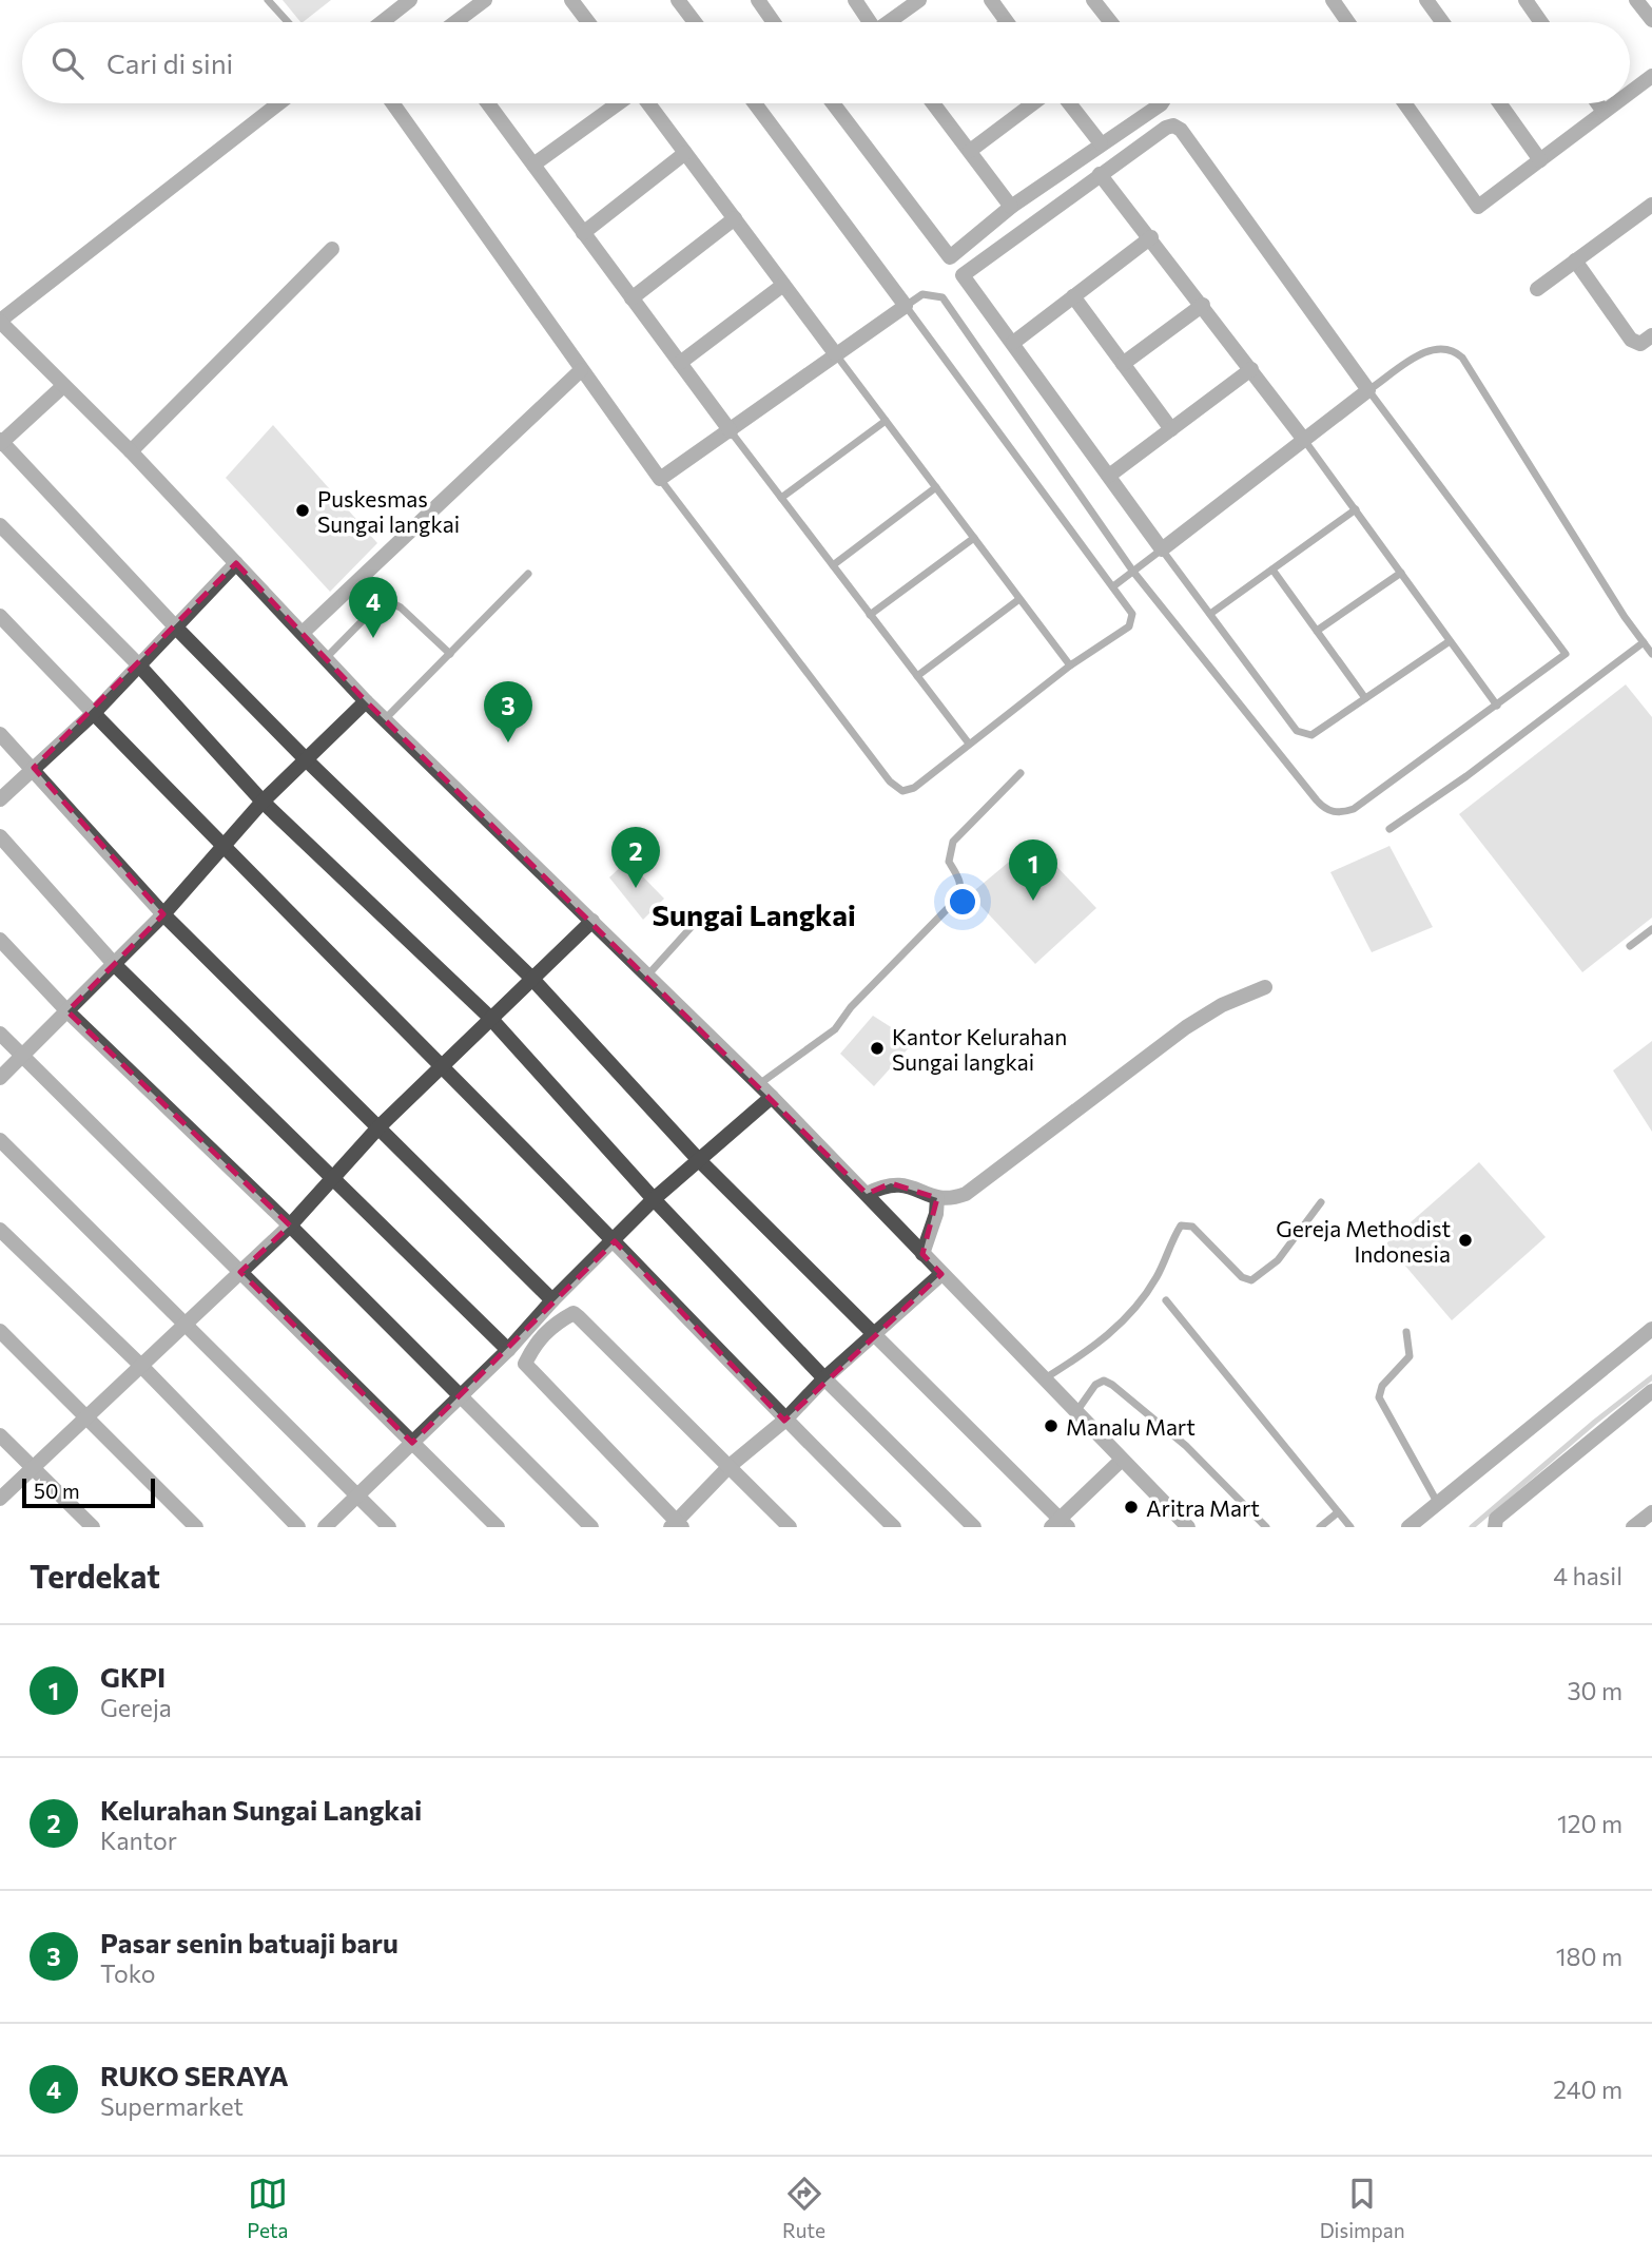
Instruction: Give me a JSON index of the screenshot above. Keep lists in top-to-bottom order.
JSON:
{
  "districts": ["Sungai Langkai"],
  "places": [
    "Puskesmas Sungai langkai",
    "Kantor Kelurahan Sungai langkai",
    "Gereja Methodist Indonesia",
    "Manalu Mart",
    "Aritra Mart"
  ],
  "scale_bar": "50 m",
  "page": {
    "search": "Cari di sini",
    "pins": [
      "4",
      "3",
      "2",
      "1"
    ],
    "scale": "50 m",
    "heading": ["Terdekat", "4 hasil"],
    "list": [
      {
        "mark": "1",
        "name": "GKPI",
        "note": "Gereja",
        "value": "30 m"
      },
      {
        "mark": "2",
        "name": "Kelurahan Sungai Langkai",
        "note": "Kantor",
        "value": "120 m"
      },
      {
        "mark": "3",
        "name": "Pasar senin batuaji baru",
        "note": "Toko",
        "value": "180 m"
      },
      {
        "mark": "4",
        "name": "RUKO SERAYA",
        "note": "Supermarket",
        "value": "240 m"
      }
    ],
    "nav": ["Peta", "Rute", "Disimpan"]
  }
}
